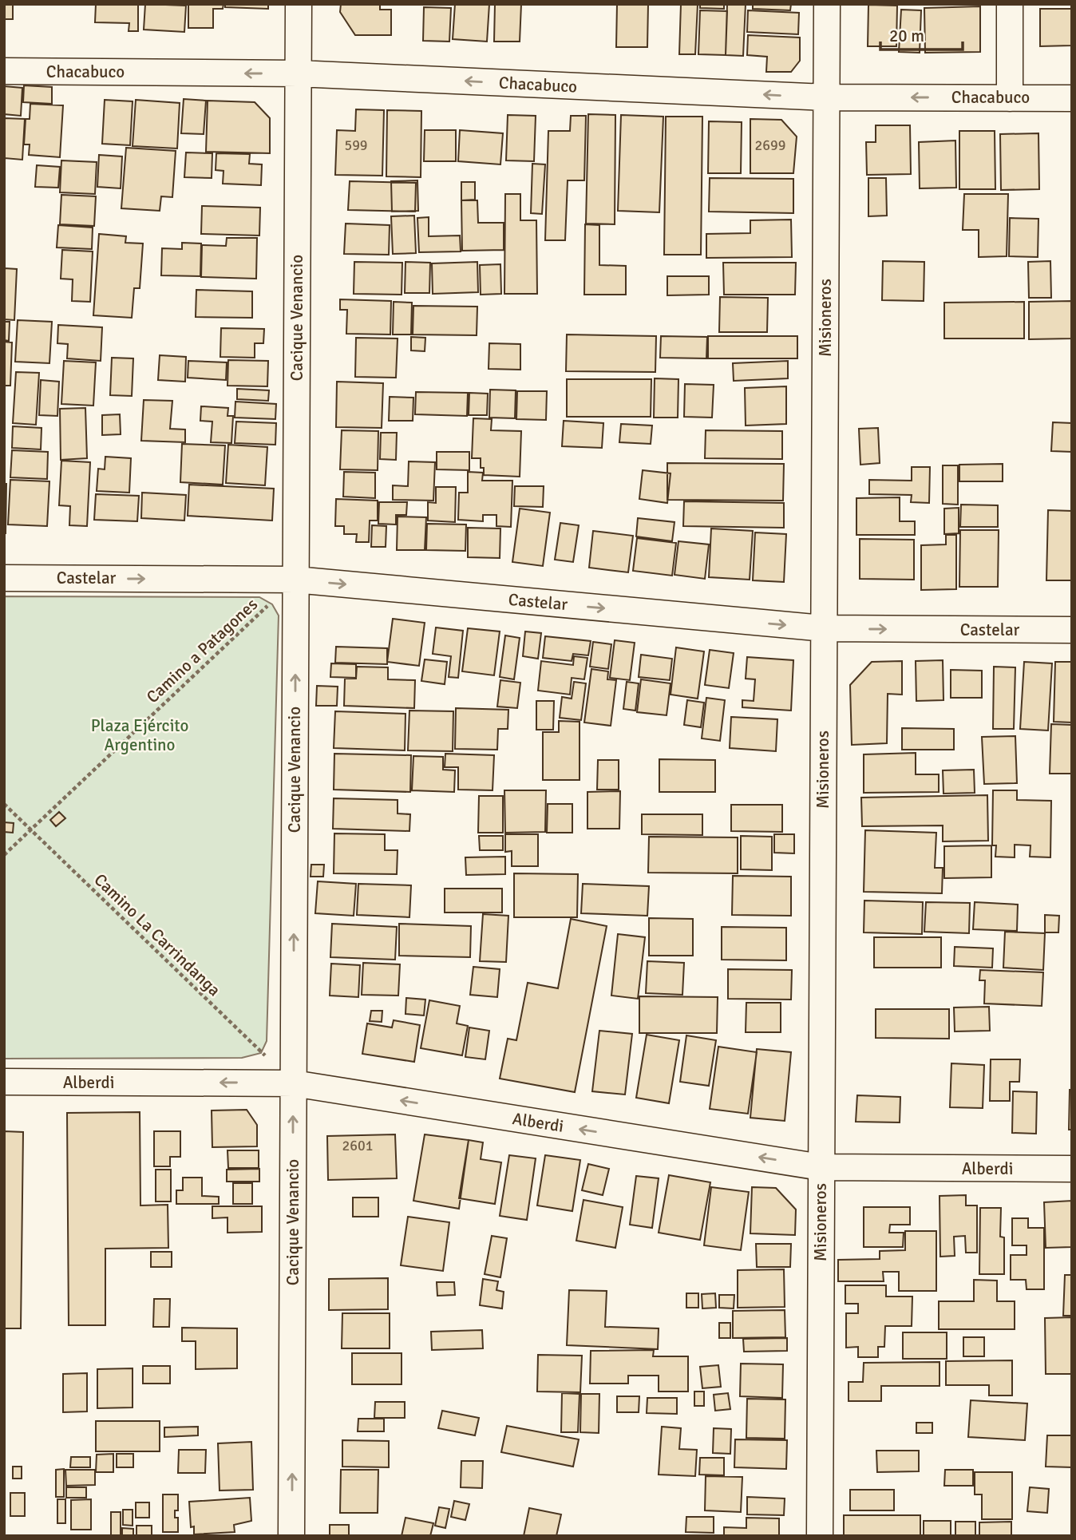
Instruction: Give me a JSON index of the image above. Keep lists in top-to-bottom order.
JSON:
{
  "streets": {
    "street": [
      "Chacabuco",
      "Cacique Venancio",
      "Misioneros",
      "Castelar",
      "Alberdi"
    ],
    "path": ["Camino a Patagones", "Camino La Carrindanga"]
  },
  "crossings": [
    ["Chacabuco", "Cacique Venancio"],
    ["Chacabuco", "Misioneros"],
    ["Cacique Venancio", "Castelar"],
    ["Cacique Venancio", "Camino a Patagones"],
    ["Cacique Venancio", "Camino La Carrindanga"],
    ["Cacique Venancio", "Alberdi"],
    ["Misioneros", "Castelar"],
    ["Misioneros", "Alberdi"],
    ["Castelar", "Camino a Patagones"],
    ["Camino a Patagones", "Camino La Carrindanga"],
    ["Camino La Carrindanga", "Alberdi"]
  ],
  "one_way": [
    "Chacabuco",
    "Cacique Venancio",
    "Castelar",
    "Alberdi"
  ],
  "parks": ["Plaza Ejército Argentino"],
  "house_numbers": ["599", "2699", "2601"],
  "scale_bar": "20 m"
}
